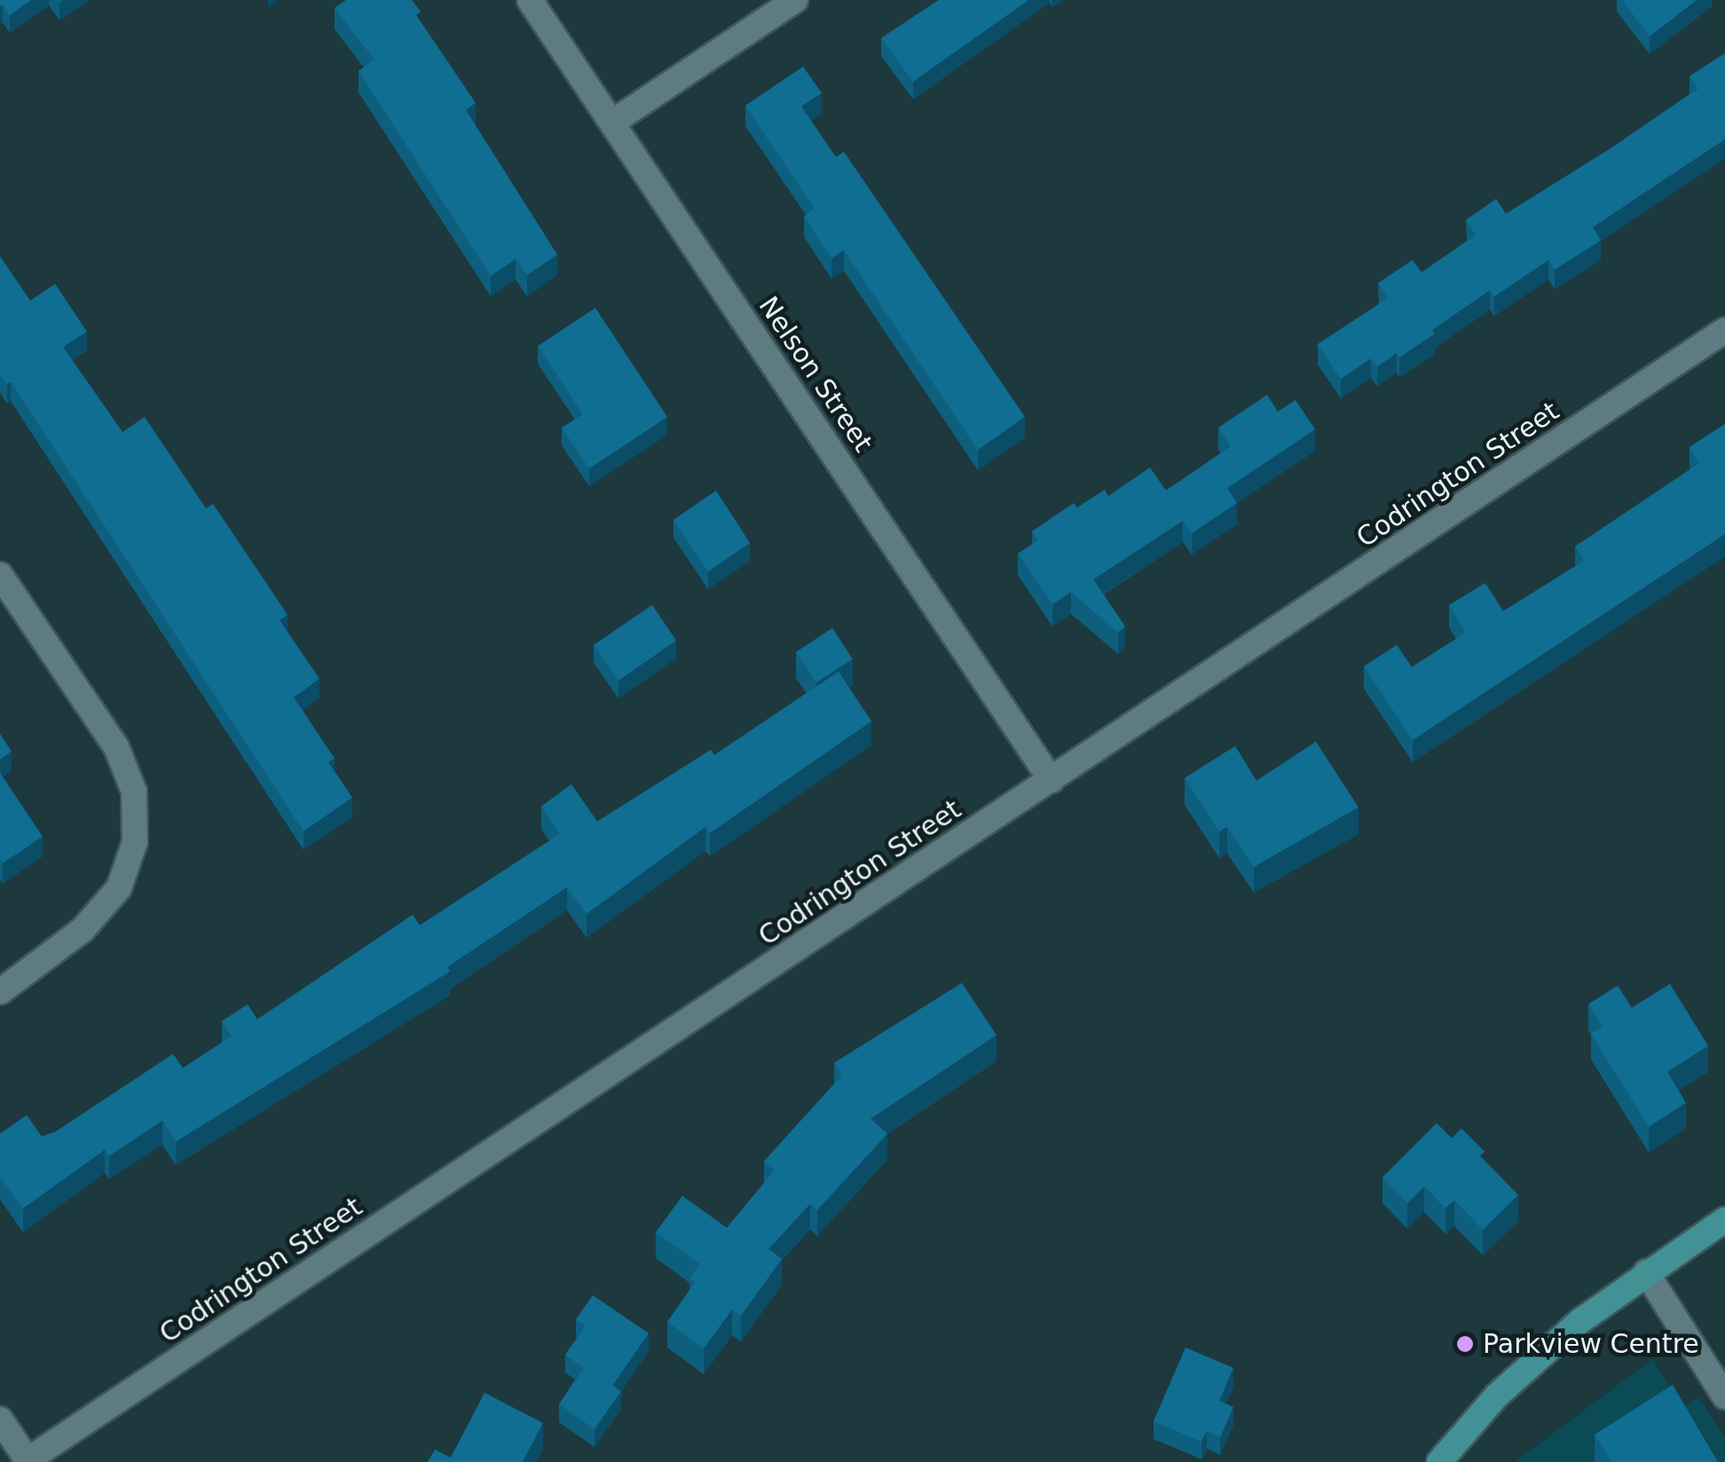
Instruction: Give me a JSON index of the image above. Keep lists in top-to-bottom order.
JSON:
{
  "streets": {
    "street": ["Nelson Street", "Codrington Street"]
  },
  "crossings": [
    ["Nelson Street", "Codrington Street"]
  ],
  "places": ["Parkview Centre"]
}
